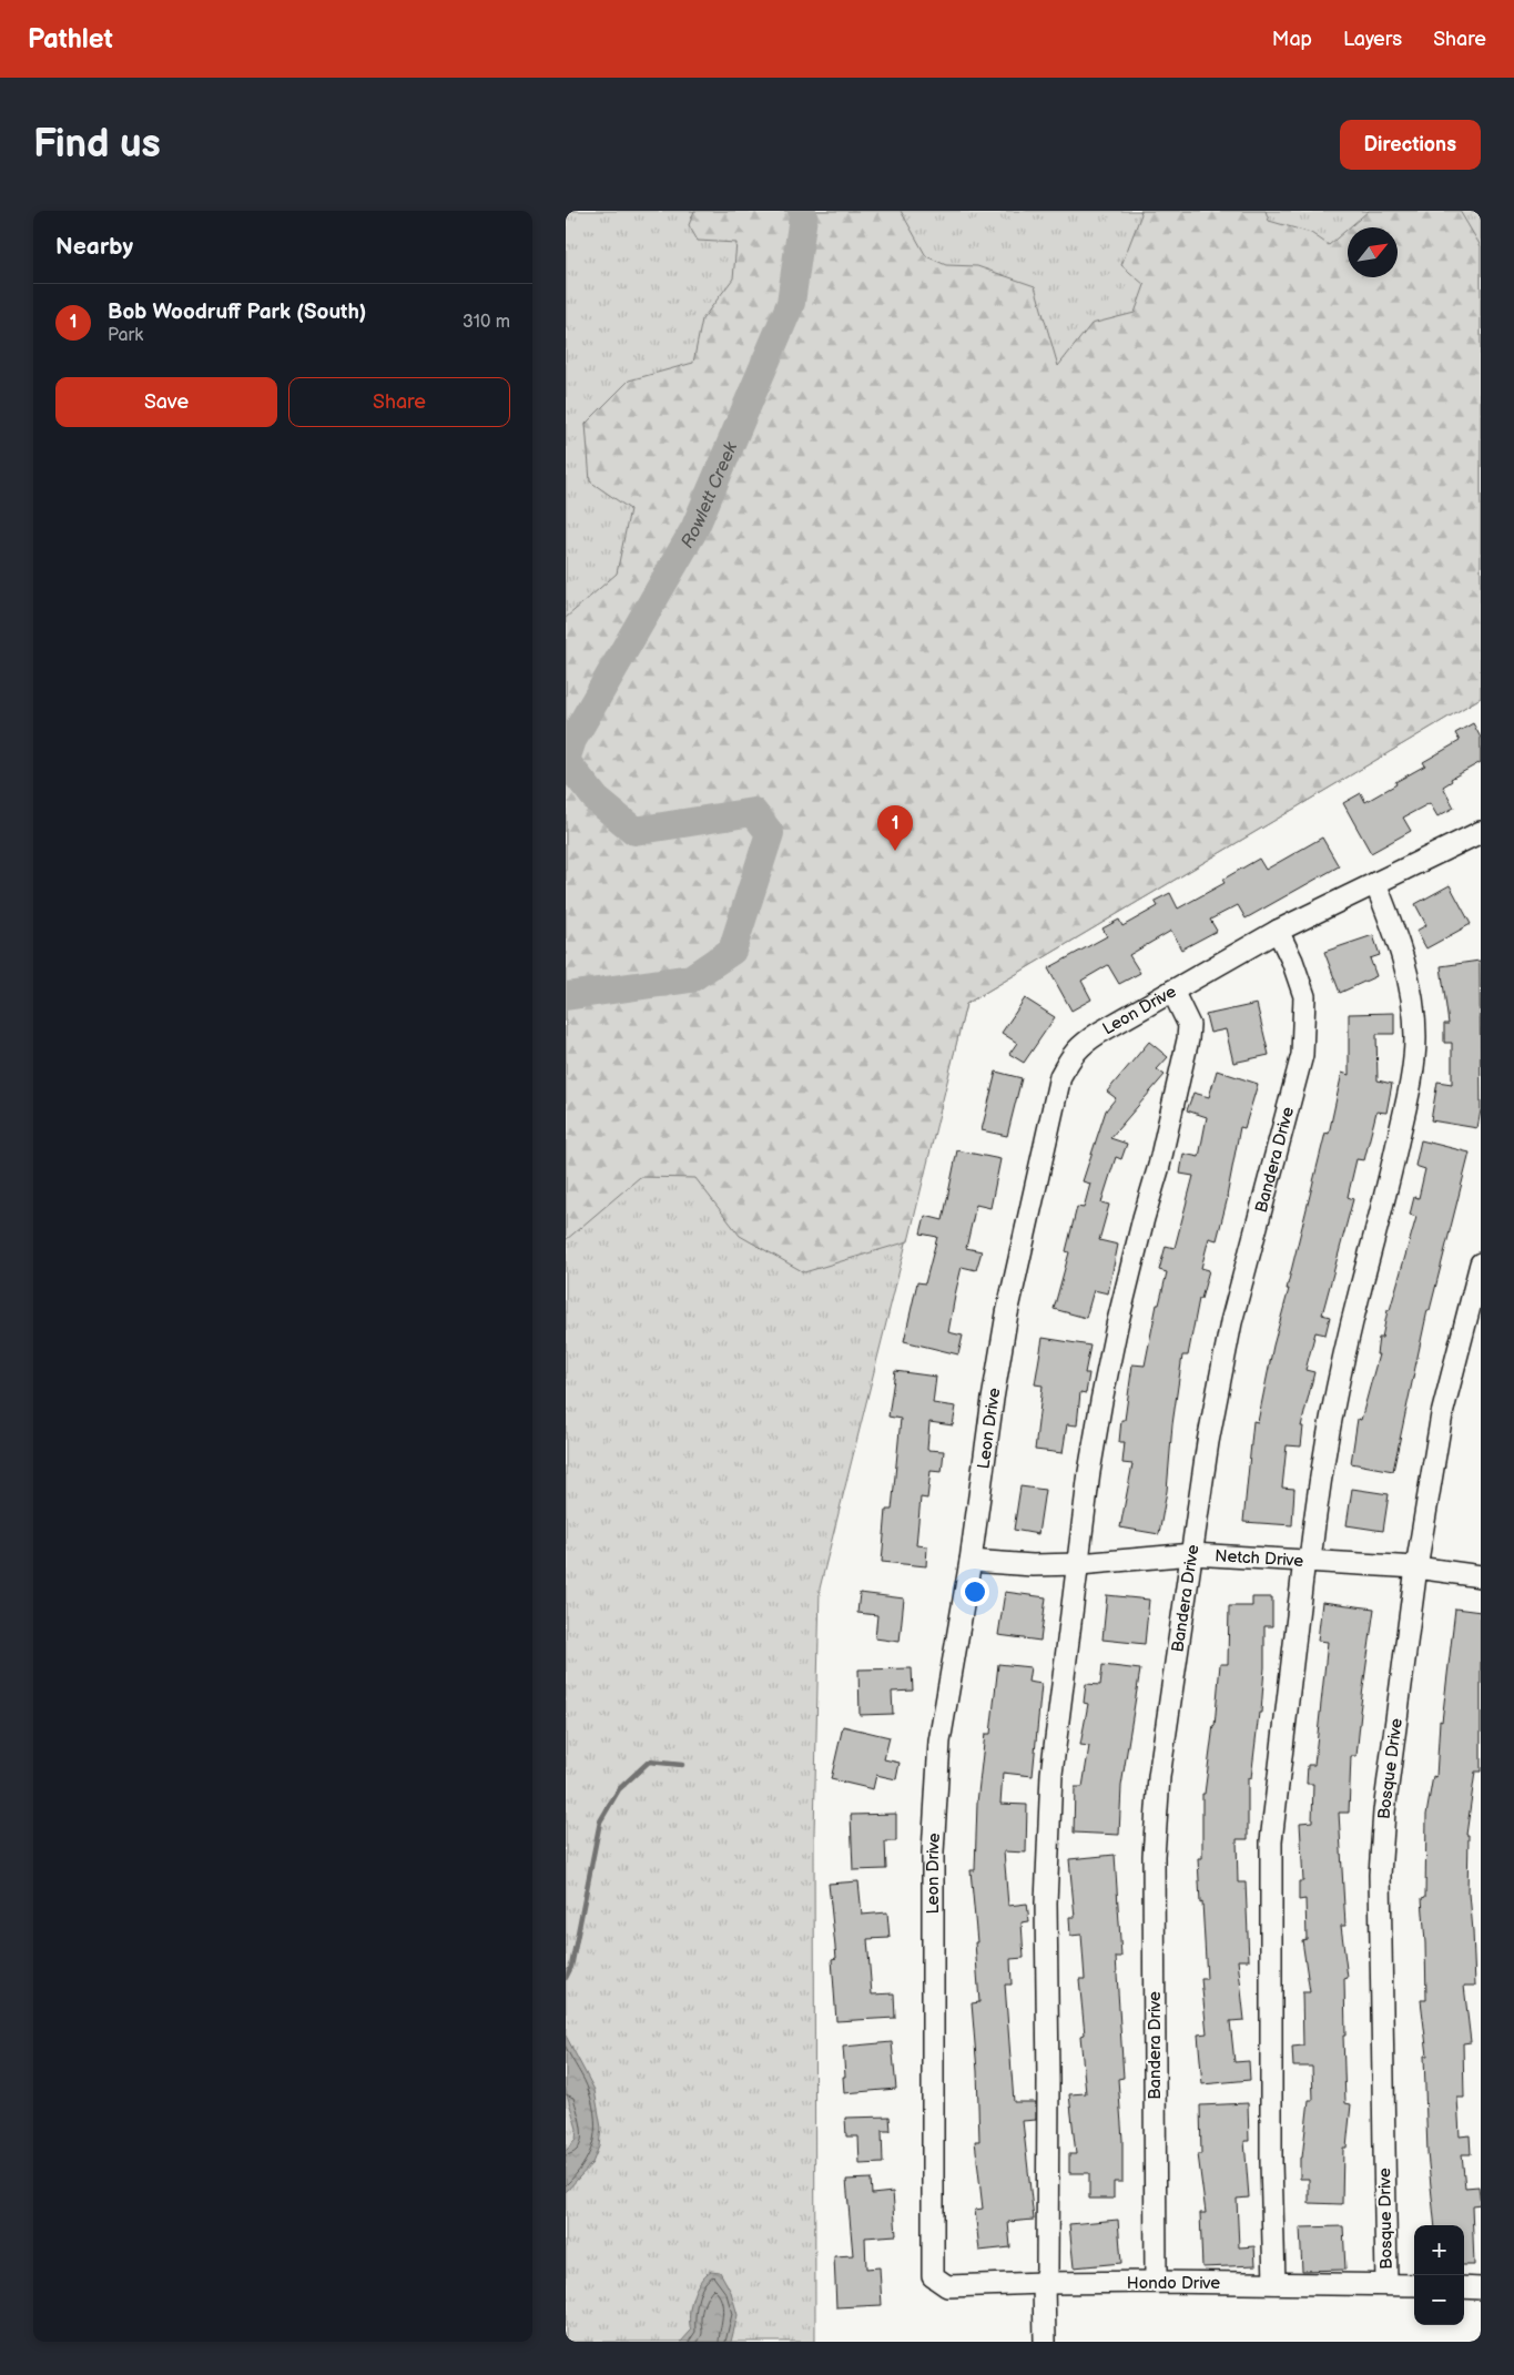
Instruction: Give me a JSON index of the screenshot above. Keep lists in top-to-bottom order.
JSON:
{
  "streets": {
    "street": [
      "Leon Drive",
      "Bandera Drive",
      "Netch Drive",
      "Bosque Drive",
      "Hondo Drive"
    ]
  },
  "crossings": [
    ["Leon Drive", "Bandera Drive"],
    ["Leon Drive", "Netch Drive"],
    ["Leon Drive", "Hondo Drive"],
    ["Bandera Drive", "Netch Drive"],
    ["Bandera Drive", "Hondo Drive"],
    ["Netch Drive", "Bosque Drive"],
    ["Bosque Drive", "Hondo Drive"]
  ],
  "water": ["Rowlett Creek"],
  "north": "top right",
  "page": {
    "header": "Pathlet",
    "nav": ["Map", "Layers", "Share"],
    "buttons": [
      "Directions",
      ["Save", "Share"]
    ],
    "title": "Find us",
    "heading": "Nearby",
    "list": [
      {
        "mark": "1",
        "name": "Bob Woodruff Park (South)",
        "note": "Park",
        "value": "310 m"
      }
    ],
    "pins": "1",
    "map_buttons": ["+", "−"]
  }
}
